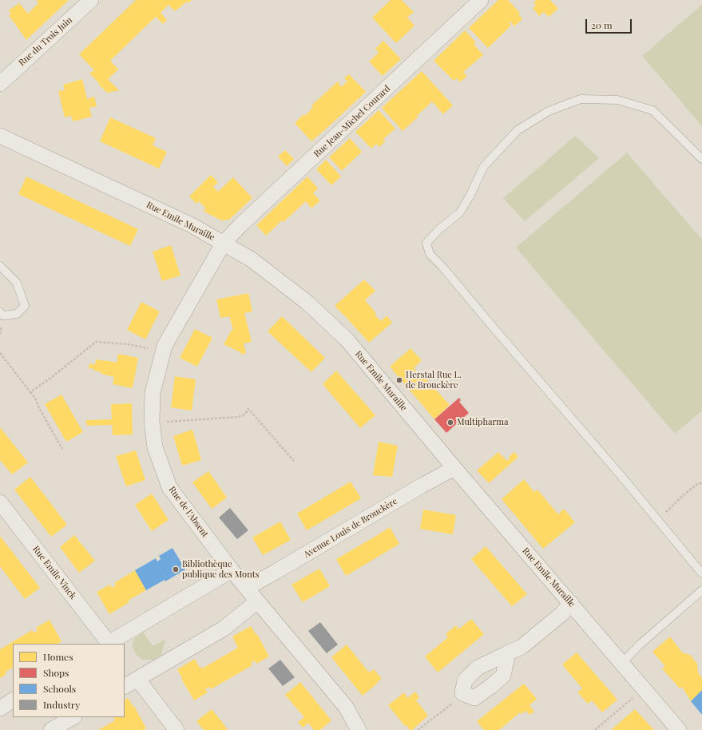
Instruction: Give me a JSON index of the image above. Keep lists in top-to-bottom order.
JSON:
{
  "streets": {
    "street": [
      "Rue du Trois Juin",
      "Rue Jean-Michel Courard",
      "Rue Emile Muraille",
      "Rue de l'Absent",
      "Avenue Louis de Brouckère",
      "Rue Emile Vinck"
    ]
  },
  "crossings": [
    ["Rue Jean-Michel Courard", "Rue Emile Muraille"],
    ["Rue Jean-Michel Courard", "Rue de l'Absent"],
    ["Rue Emile Muraille", "Rue de l'Absent"],
    ["Rue Emile Muraille", "Avenue Louis de Brouckère"],
    ["Rue de l'Absent", "Avenue Louis de Brouckère"]
  ],
  "places": ["Herstal Rue L. de Brouckère", "Multipharma", "Bibliothèque publique des Monts"],
  "legend": [
    "Homes",
    "Shops",
    "Schools",
    "Industry"
  ],
  "scale_bar": "20 m"
}
